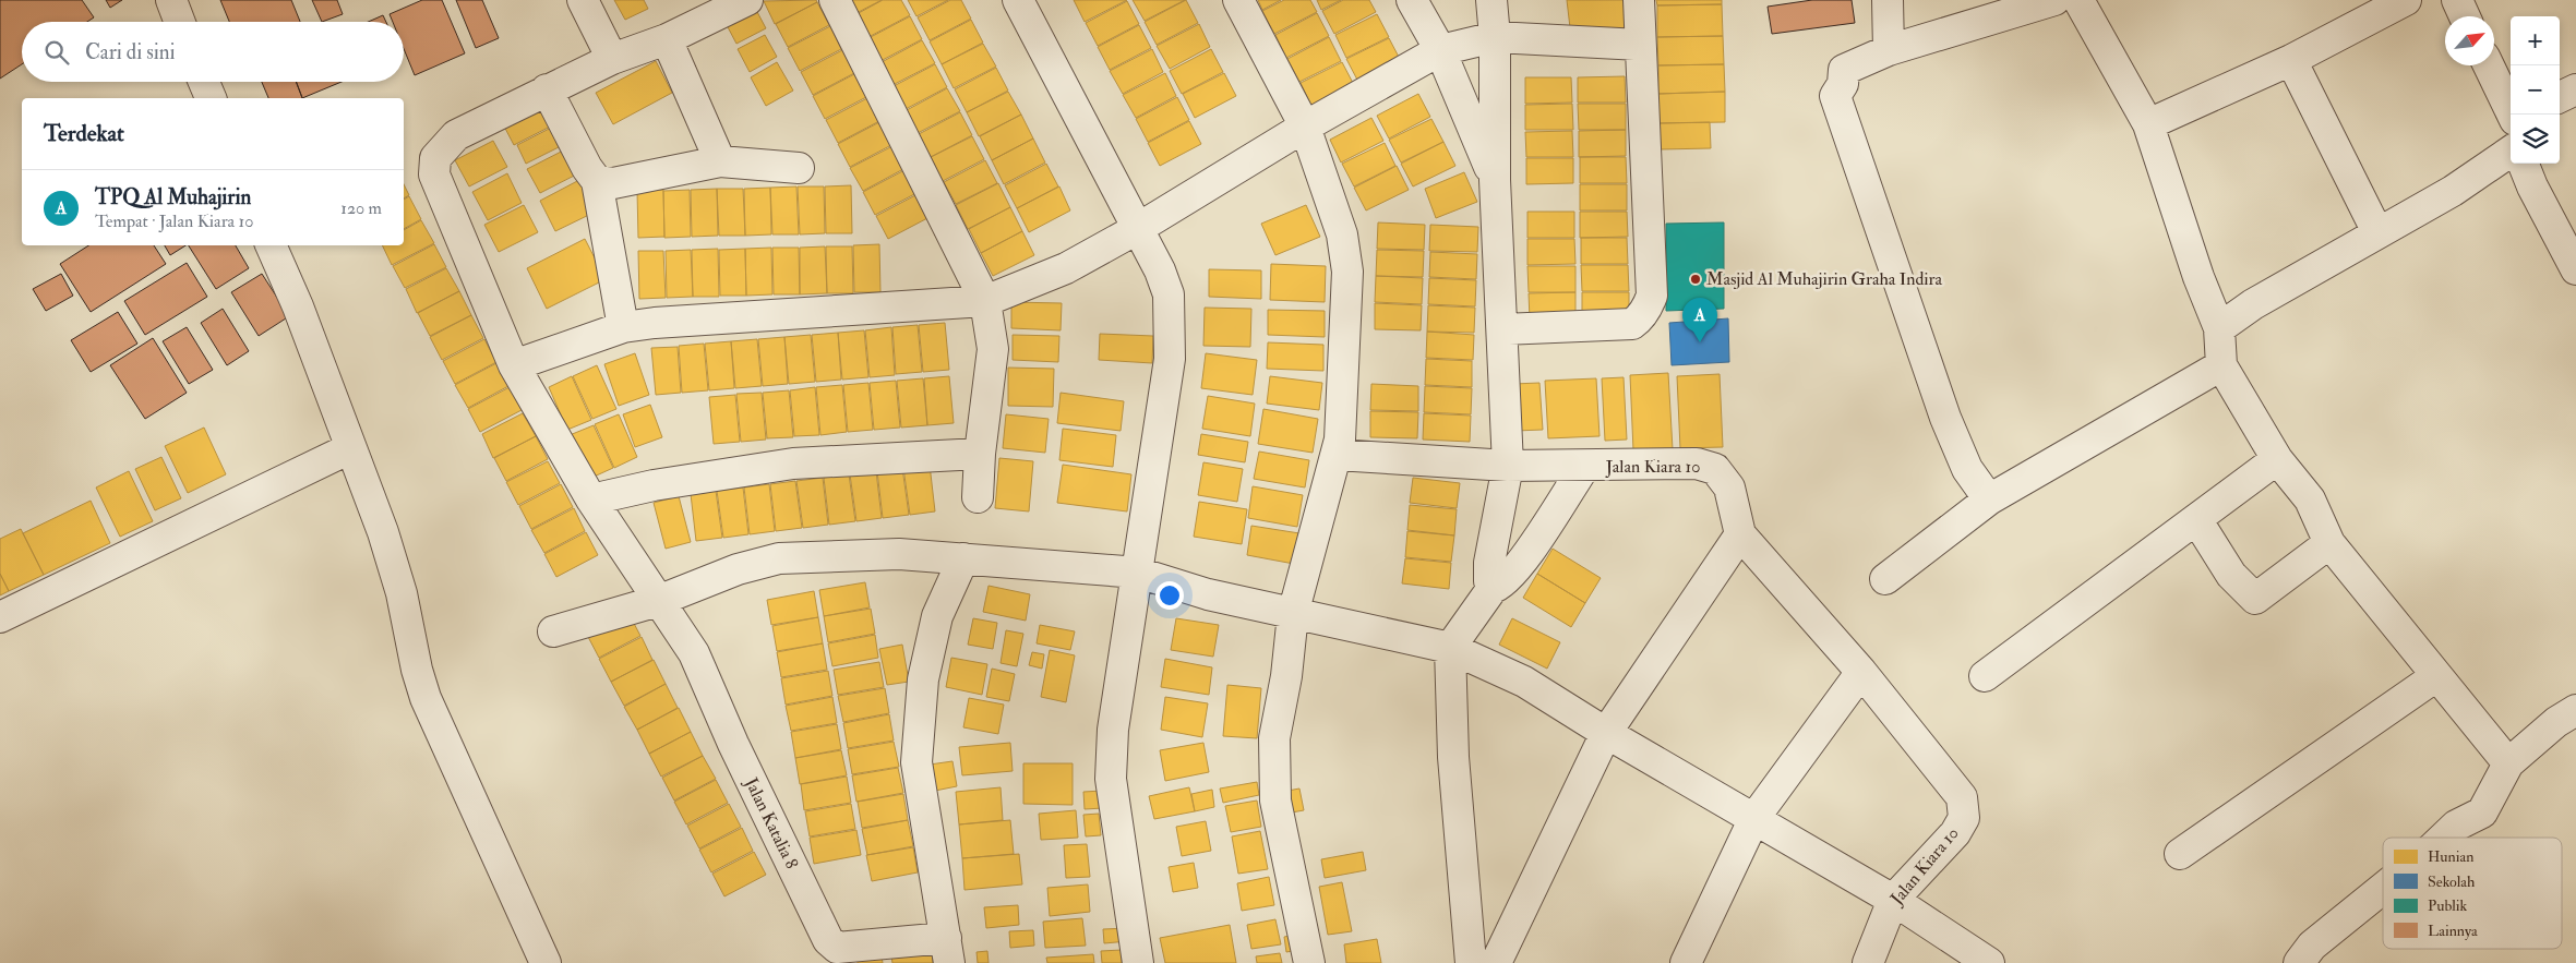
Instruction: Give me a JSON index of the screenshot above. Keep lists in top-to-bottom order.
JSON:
{
  "streets": {
    "street": ["Jalan Kiara 10", "Jalan Katalia 8"]
  },
  "places": ["Masjid Al Muhajirin Graha Indira"],
  "legend": [
    "Hunian",
    "Sekolah",
    "Publik",
    "Lainnya"
  ],
  "north": "top right",
  "page": {
    "map_buttons": ["+", "−"],
    "search": "Cari di sini",
    "heading": "Terdekat",
    "list": [
      {
        "mark": "A",
        "name": "TPQ Al Muhajirin",
        "note": "Tempat · Jalan Kiara 10",
        "value": "120 m"
      }
    ],
    "pins": "A"
  }
}
